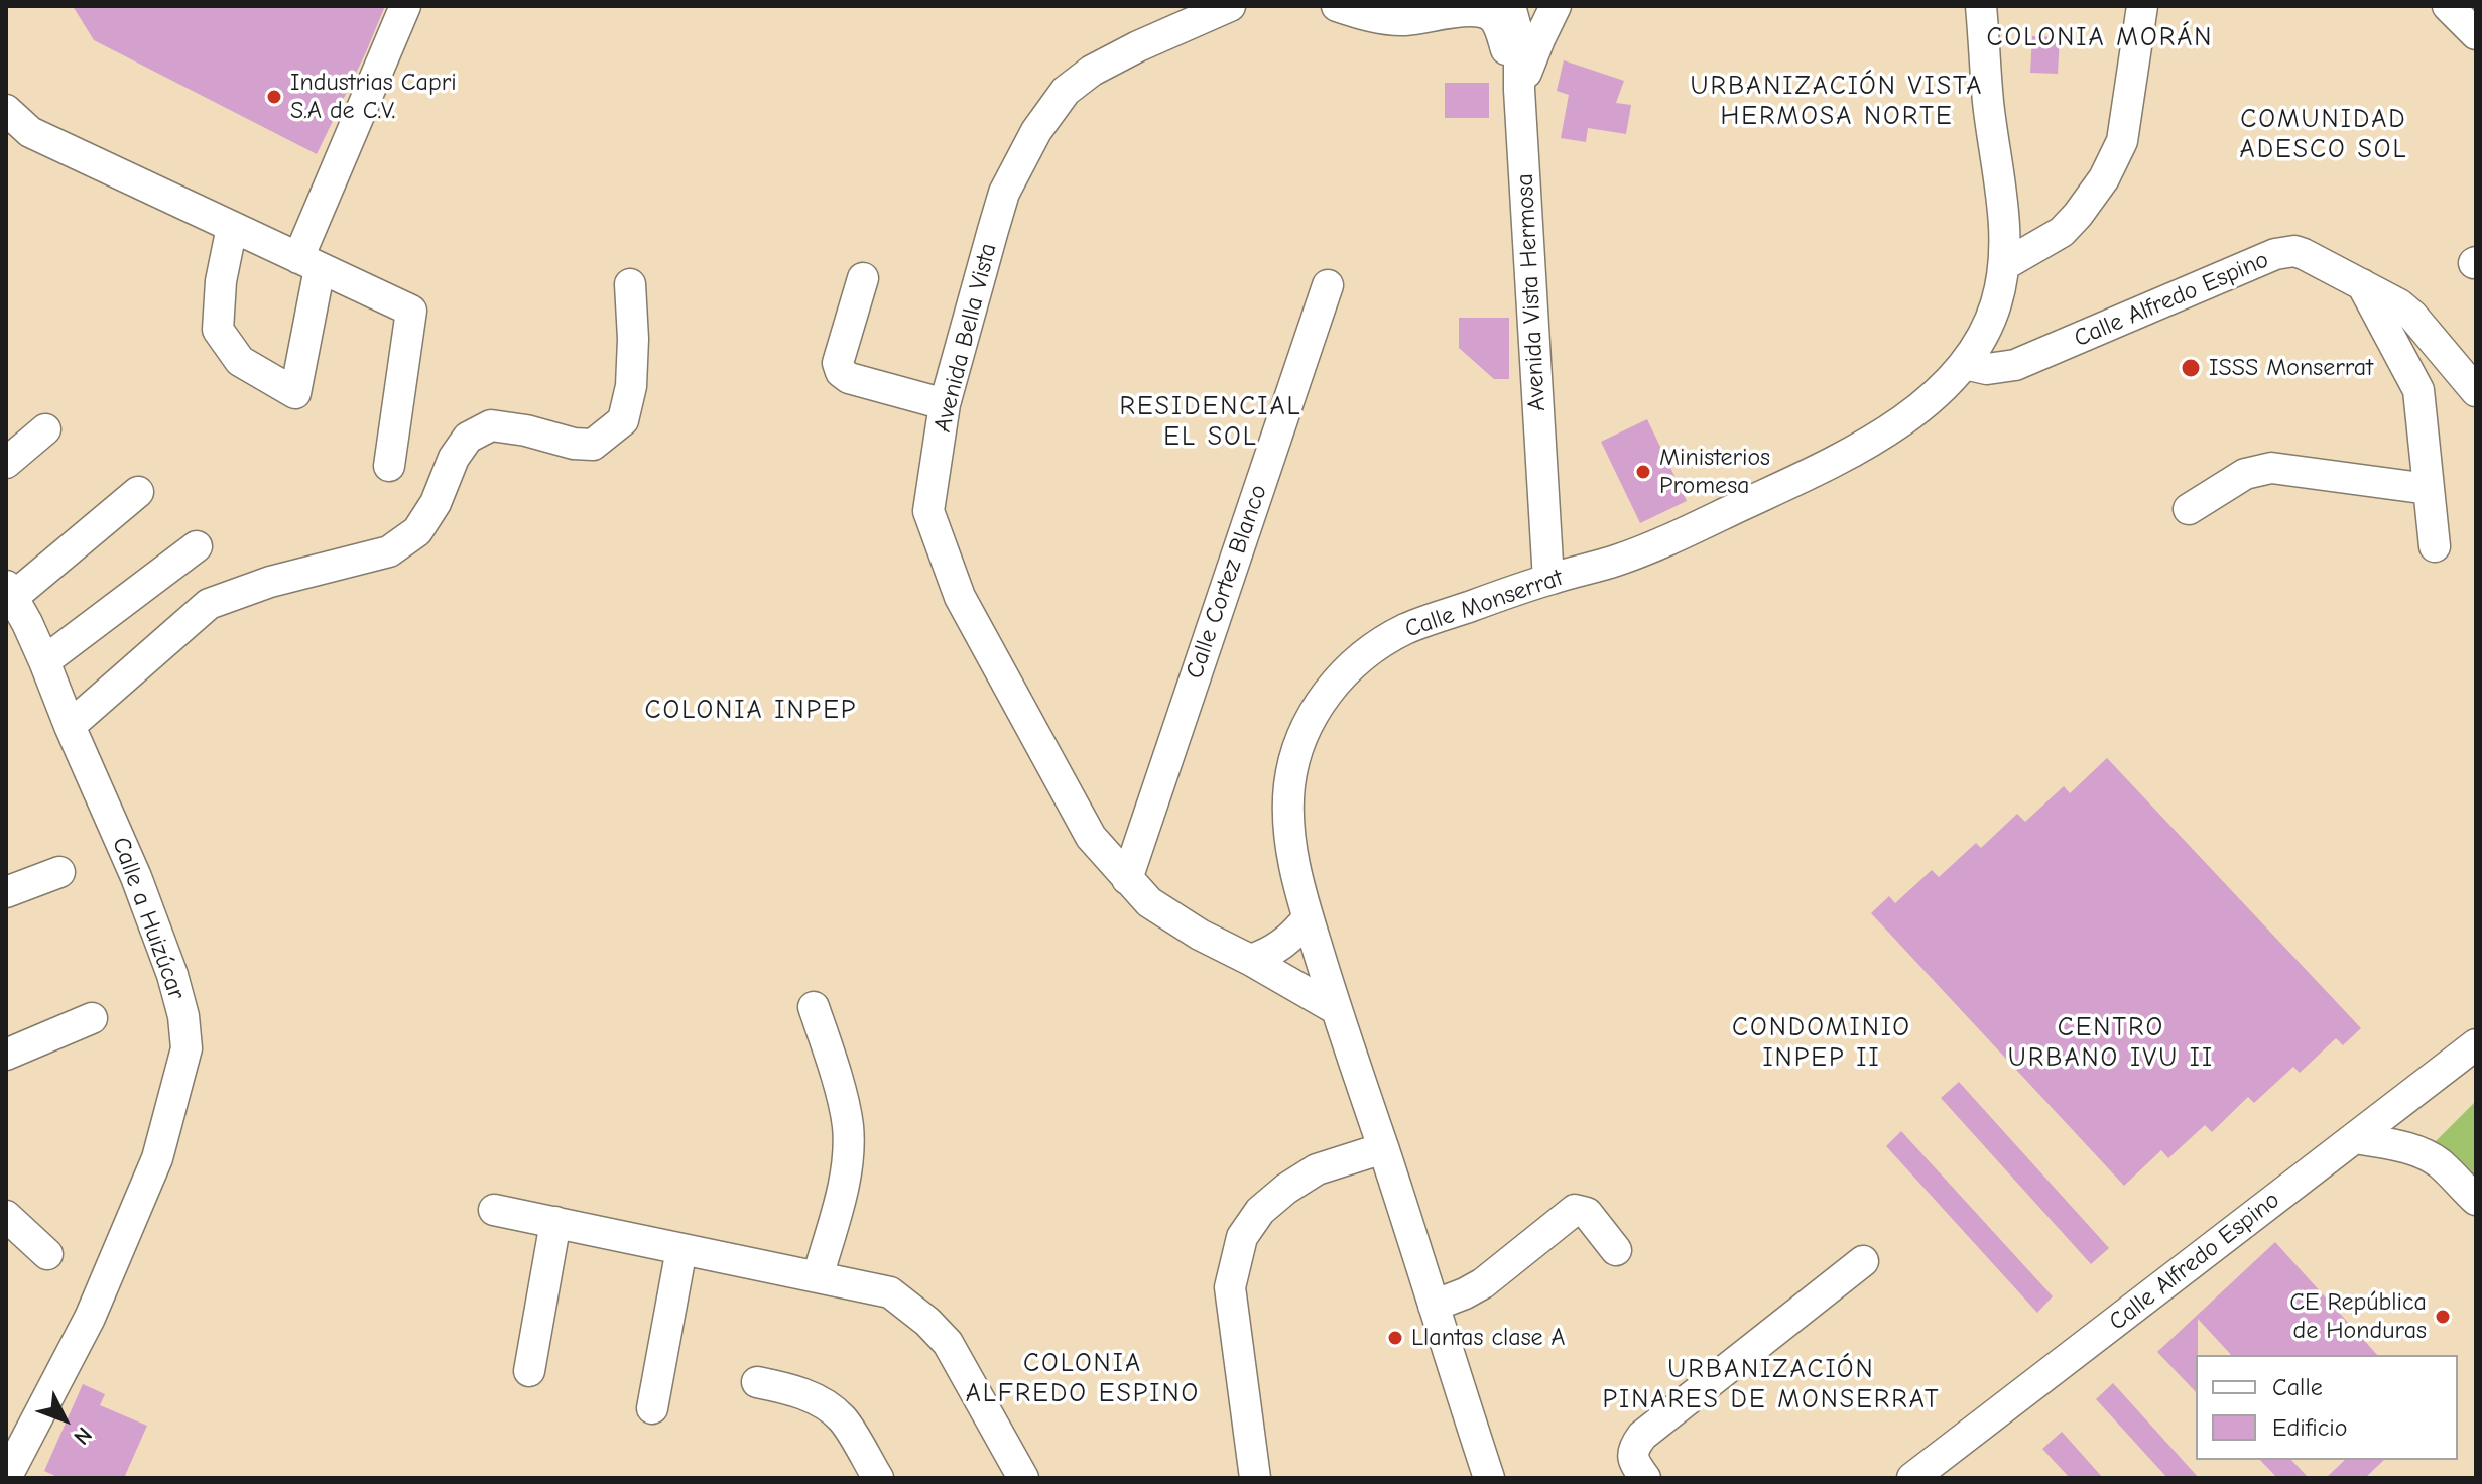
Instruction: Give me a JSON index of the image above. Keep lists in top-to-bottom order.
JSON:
{
  "streets": {
    "street": [
      "Avenida Vista Hermosa",
      "Calle Alfredo Espino",
      "Avenida Bella Vista",
      "Calle Cortez Blanco",
      "Calle Monserrat",
      "Calle a Huizúcar"
    ]
  },
  "crossings": [
    ["Avenida Vista Hermosa", "Calle Monserrat"],
    ["Calle Alfredo Espino", "Calle Monserrat"],
    ["Avenida Bella Vista", "Calle Cortez Blanco"],
    ["Avenida Bella Vista", "Calle Monserrat"]
  ],
  "districts": [
    "COLONIA MORÁN",
    "URBANIZACIÓN VISTA HERMOSA NORTE",
    "COMUNIDAD ADESCO SOL",
    "RESIDENCIAL EL SOL",
    "COLONIA INPEP",
    "CONDOMINIO INPEP II",
    "CENTRO URBANO IVU II",
    "COLONIA ALFREDO ESPINO",
    "URBANIZACIÓN PINARES DE MONSERRAT"
  ],
  "places": [
    "Industrias Capri S.A de C.V.",
    "ISSS Monserrat",
    "Ministerios Promesa",
    "CE República de Honduras",
    "Llantas clase A"
  ],
  "legend": ["Calle", "Edificio"],
  "north": "bottom right"
}
